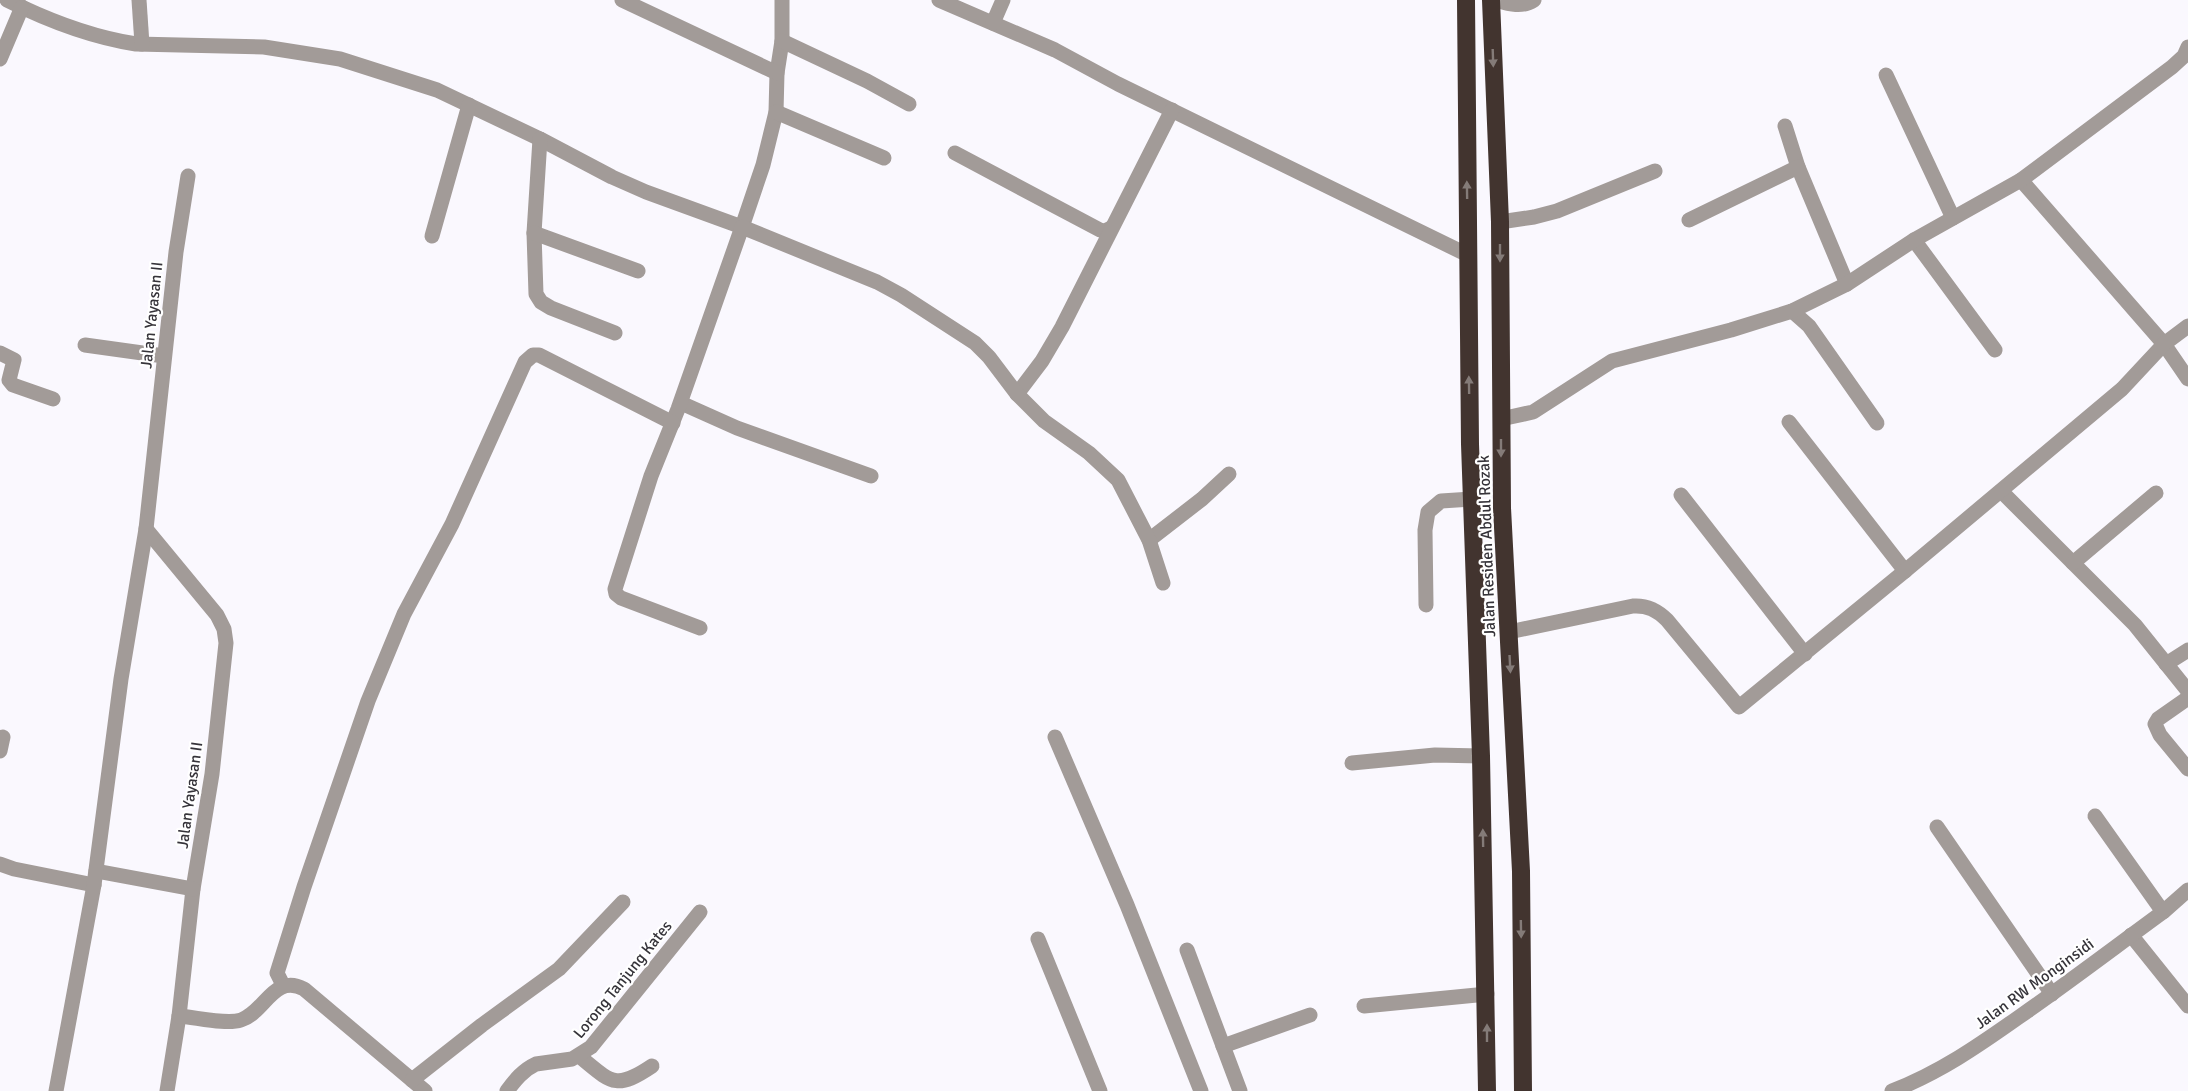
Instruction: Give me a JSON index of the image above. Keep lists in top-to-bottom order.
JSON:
{
  "streets": {
    "highway": ["Jalan Residen Abdul Rozak"],
    "street": ["Jalan Yayasan II", "Lorong Tanjung Kates", "Jalan RW Monginsidi"]
  }
}
